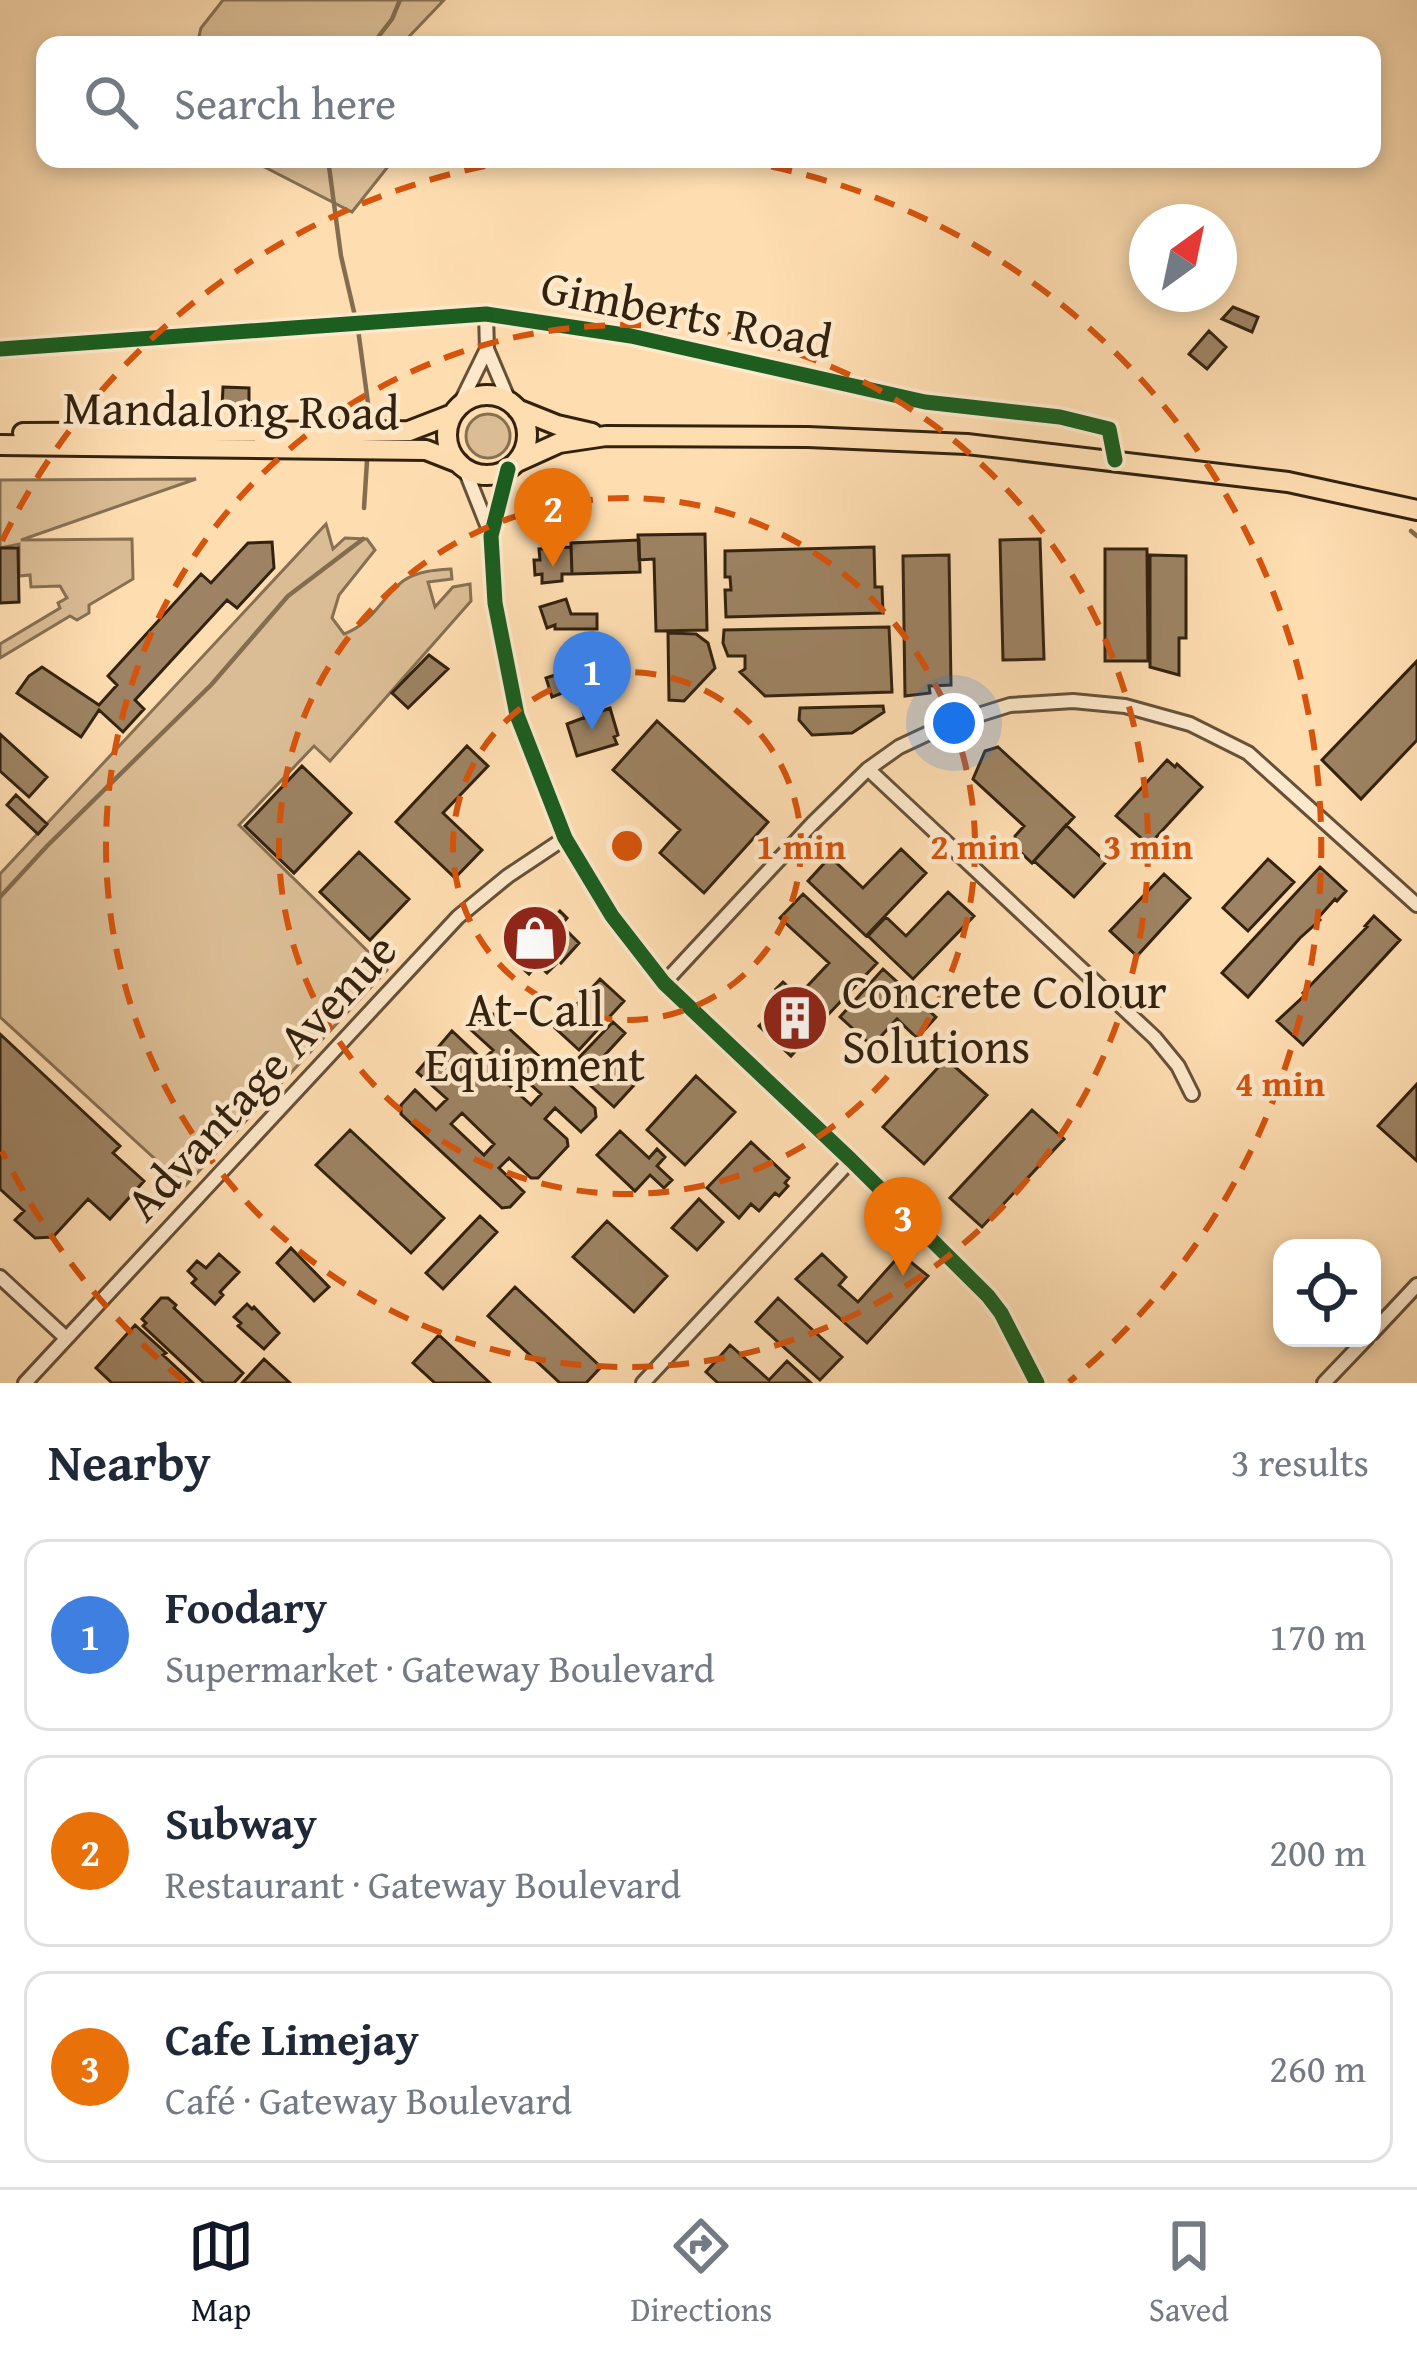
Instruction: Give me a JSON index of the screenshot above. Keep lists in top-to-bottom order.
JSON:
{
  "streets": {
    "main road": ["Mandalong Road"],
    "street": ["Gimberts Road", "Advantage Avenue"]
  },
  "crossings": [
    ["Gimberts Road", "Mandalong Road"]
  ],
  "places": {
    "shop": ["At-Call Equipment"],
    "building": ["Concrete Colour Solutions"]
  },
  "north": "top right",
  "page": {
    "search": "Search here",
    "pins": ["2", "1", "3"],
    "heading": ["Nearby", "3 results"],
    "list": [
      {
        "mark": "1",
        "name": "Foodary",
        "note": "Supermarket · Gateway Boulevard",
        "value": "170 m"
      },
      {
        "mark": "2",
        "name": "Subway",
        "note": "Restaurant · Gateway Boulevard",
        "value": "200 m"
      },
      {
        "mark": "3",
        "name": "Cafe Limejay",
        "note": "Café · Gateway Boulevard",
        "value": "260 m"
      }
    ],
    "nav": ["Map", "Directions", "Saved"]
  },
  "rings": [
    "1 min",
    "2 min",
    "3 min",
    "4 min"
  ]
}
